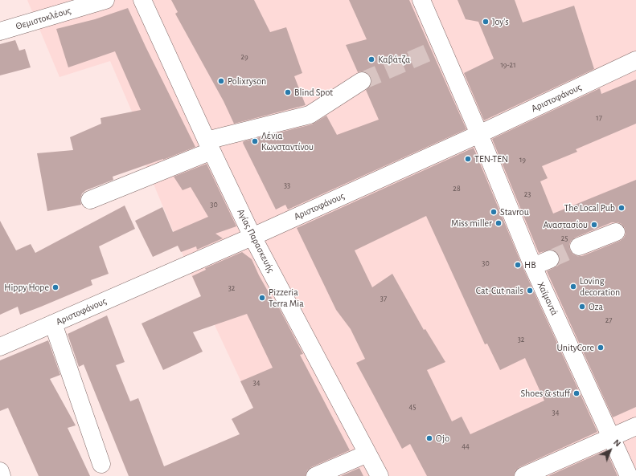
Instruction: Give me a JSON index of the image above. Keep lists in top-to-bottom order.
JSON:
{
  "streets": {
    "street": [
      "Θεμιστοκλέους",
      "Αριστοφάνους",
      "Αγίας Παρασκευής",
      "Χαϊμαντά"
    ]
  },
  "crossings": [
    ["Αριστοφάνους", "Αγίας Παρασκευής"],
    ["Αριστοφάνους", "Χαϊμαντά"]
  ],
  "places": [
    "Joy's",
    "Καβάτζα",
    "Polixryson",
    "Blind Spot",
    "Λένια Κωνσταντίνου",
    "ΤΕΝ-ΤΕΝ",
    "The Local Pub",
    "Stavrou",
    "Miss miller",
    "Αναστασίου",
    "HB",
    "Loving decoration",
    "Hippy Hope",
    "Cat-Cut nails",
    "Pizzeria Terra Mia",
    "Oza",
    "UnityCore",
    "Shoes & stuff",
    "Ojo"
  ],
  "house_numbers": [
    "29",
    "19-21",
    "17",
    "19",
    "33",
    "28",
    "23",
    "30",
    "25",
    "30",
    "32",
    "37",
    "27",
    "32",
    "34",
    "45",
    "34",
    "44"
  ],
  "north": "top right"
}
